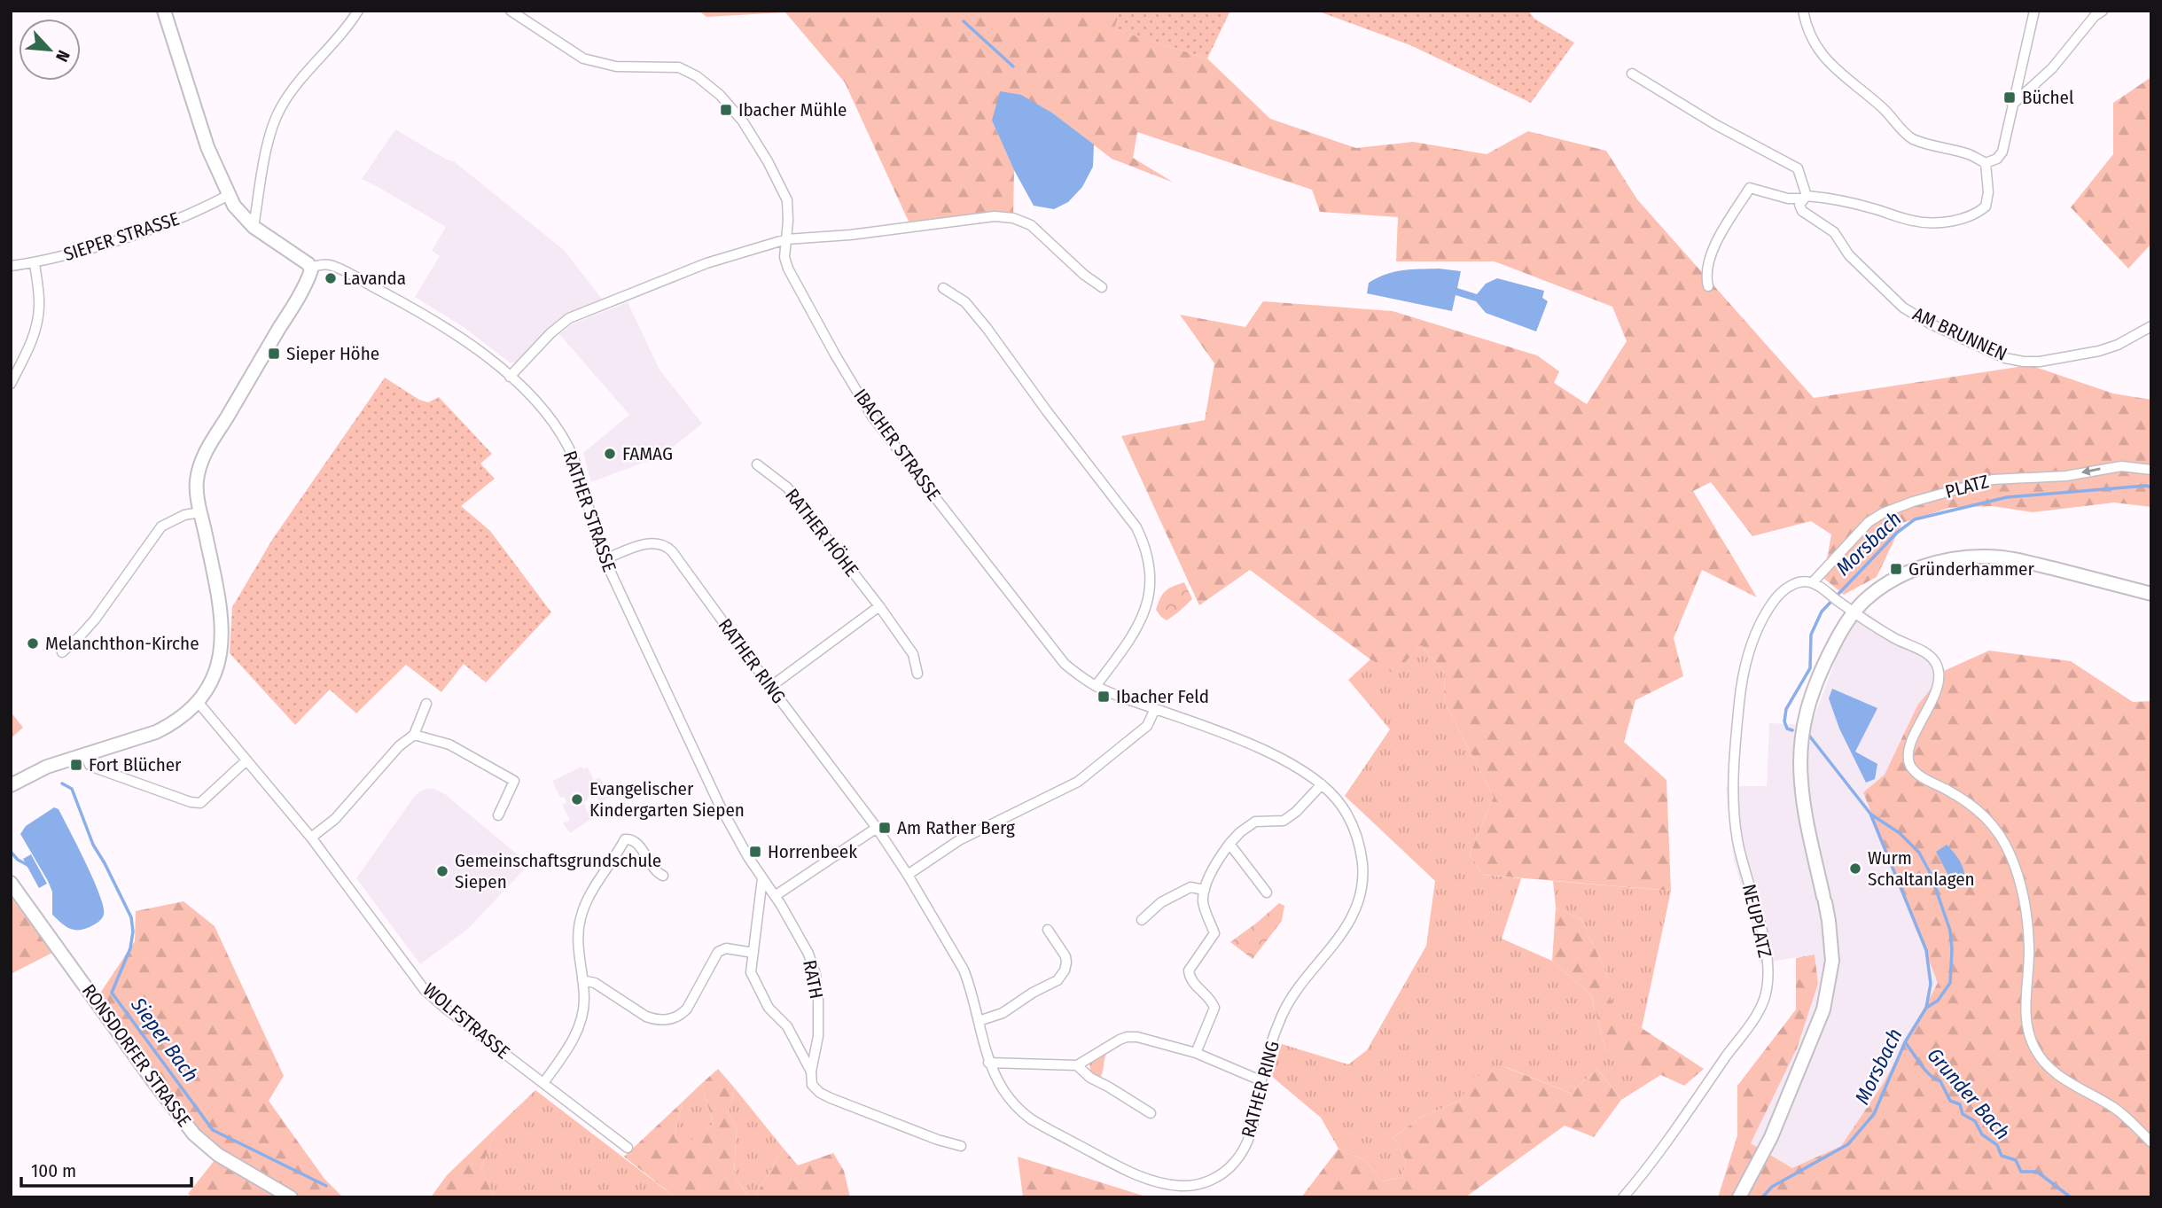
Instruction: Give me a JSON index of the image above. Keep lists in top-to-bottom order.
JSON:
{
  "streets": {
    "main road": ["RONSDORFER STRASSE"],
    "street": [
      "SIEPER STRASSE",
      "AM BRUNNEN",
      "IBACHER STRASSE",
      "PLATZ",
      "RATHER STRASSE",
      "RATHER HÖHE",
      "RATHER RING",
      "NEUPLATZ",
      "RATH",
      "WOLFSTRASSE"
    ]
  },
  "crossings": [
    ["IBACHER STRASSE", "RATHER RING"],
    ["PLATZ", "NEUPLATZ"],
    ["RATHER STRASSE", "RATHER RING"],
    ["RATHER STRASSE", "RATH"]
  ],
  "one_way": ["PLATZ"],
  "water": ["Morsbach", "Sieper Bach", "Grunder Bach"],
  "places": {
    "transit": [
      "Büchel",
      "Ibacher Mühle",
      "Sieper Höhe",
      "Gründerhammer",
      "Ibacher Feld",
      "Fort Blücher",
      "Am Rather Berg",
      "Horrenbeek"
    ],
    "other": [
      "Lavanda",
      "FAMAG",
      "Melanchthon-Kirche",
      "Evangelischer Kindergarten Siepen",
      "Wurm Schaltanlagen",
      "Gemeinschaftsgrundschule Siepen"
    ]
  },
  "scale_bar": "100 m",
  "north": "bottom right"
}
